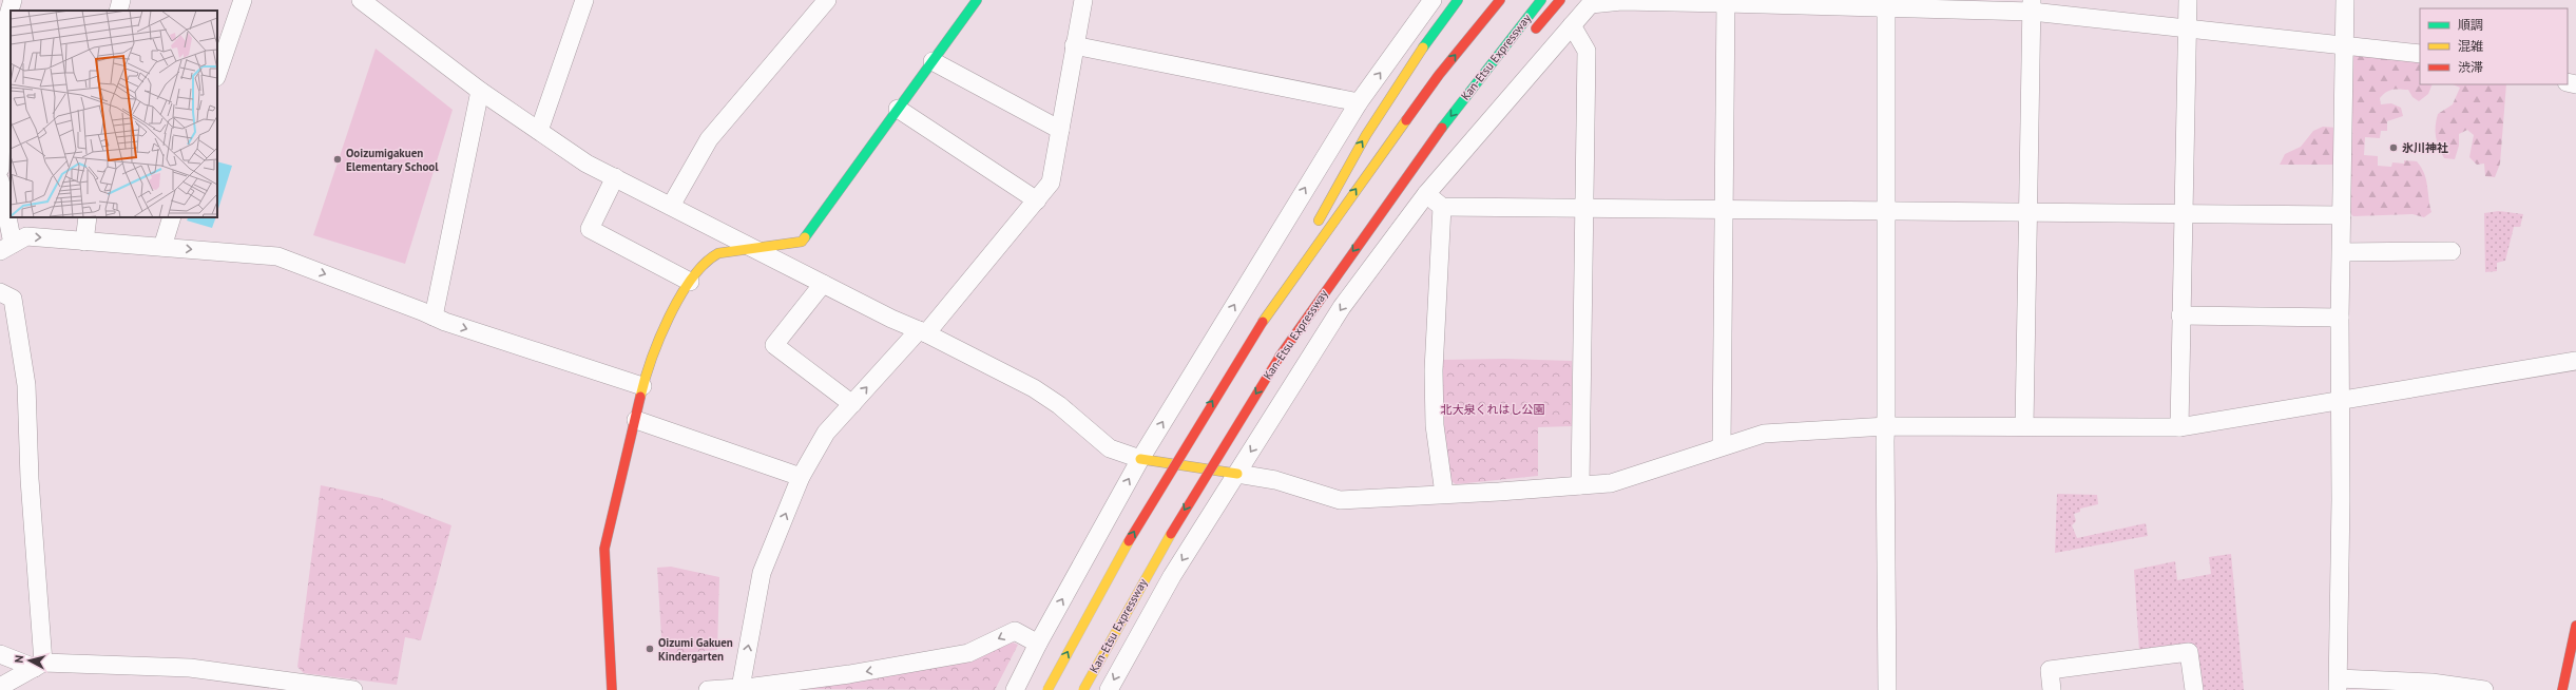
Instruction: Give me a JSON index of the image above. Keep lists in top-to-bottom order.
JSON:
{
  "streets": {
    "main road": ["Kan-Etsu Expressway"]
  },
  "parks": ["北大泉くれはし公園"],
  "places": ["氷川神社", "Ooizumigakuen Elementary School", "Oizumi Gakuen Kindergarten"],
  "legend": ["順調", "混雑", "渋滞"],
  "north": "left"
}
